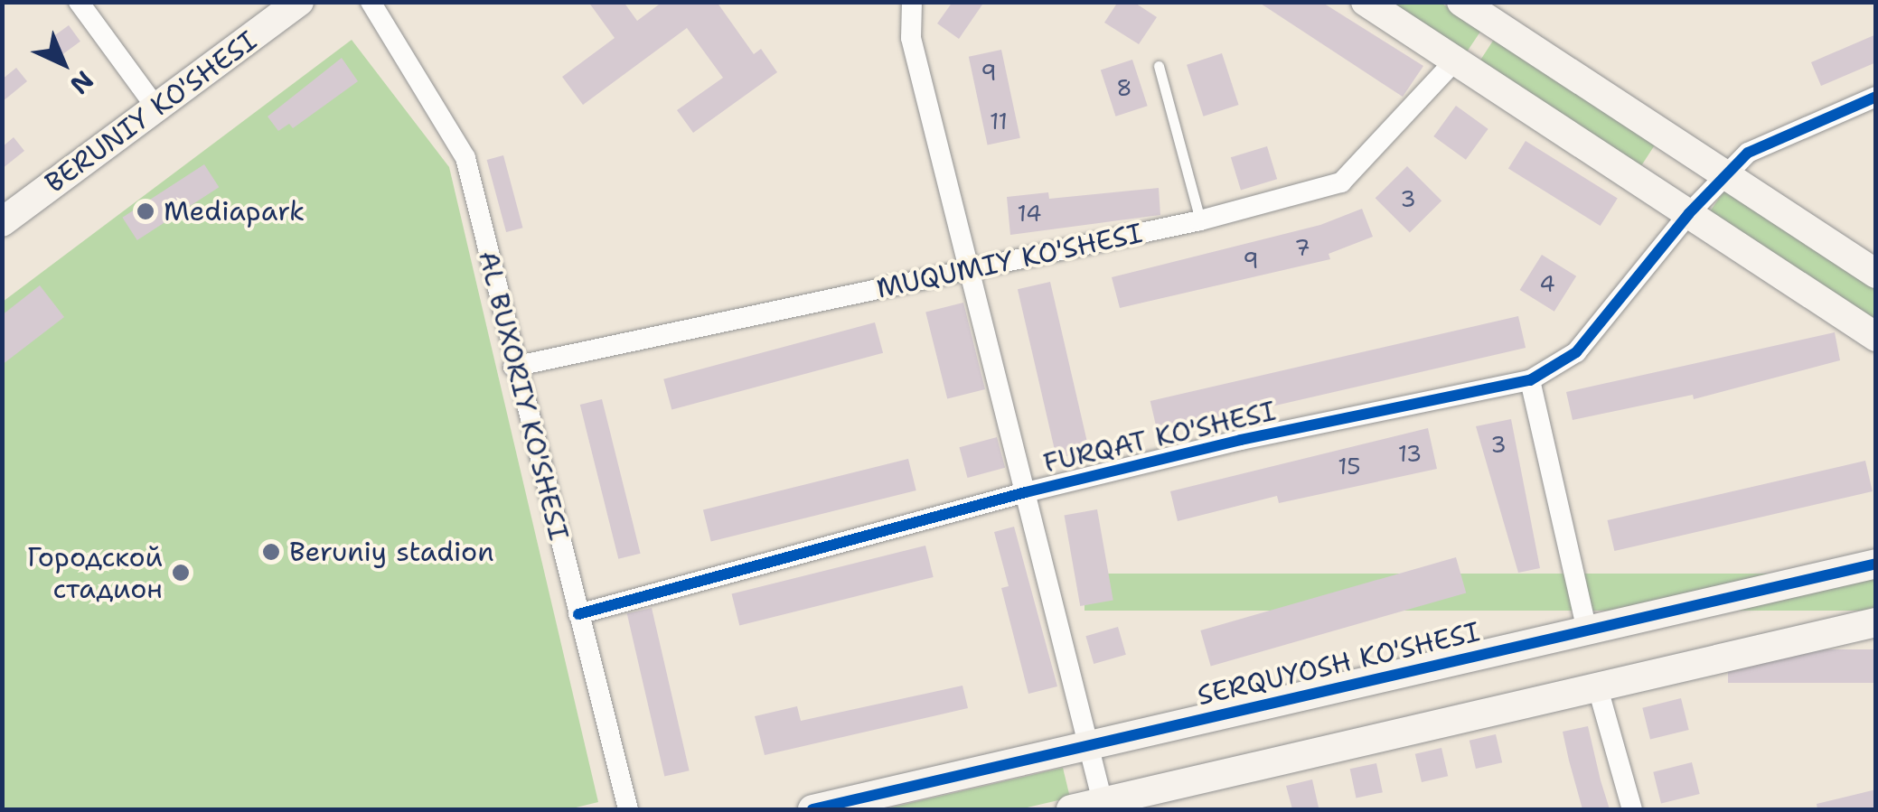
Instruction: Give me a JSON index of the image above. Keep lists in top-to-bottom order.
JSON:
{
  "streets": {
    "street": [
      "BERUNIY KO'SHESI",
      "MUQUMIY KO'SHESI",
      "AL BUXORIY KO'SHESI",
      "FURQAT KO'SHESI",
      "SERQUYOSH KO'SHESI"
    ]
  },
  "crossings": [
    ["MUQUMIY KO'SHESI", "AL BUXORIY KO'SHESI"],
    ["AL BUXORIY KO'SHESI", "FURQAT KO'SHESI"]
  ],
  "places": ["Mediapark", "Beruniy stadion", "Городской стадион"],
  "house_numbers": [
    "9",
    "8",
    "11",
    "3",
    "14",
    "7",
    "9",
    "4",
    "3",
    "13",
    "15"
  ],
  "north": "bottom right"
}
